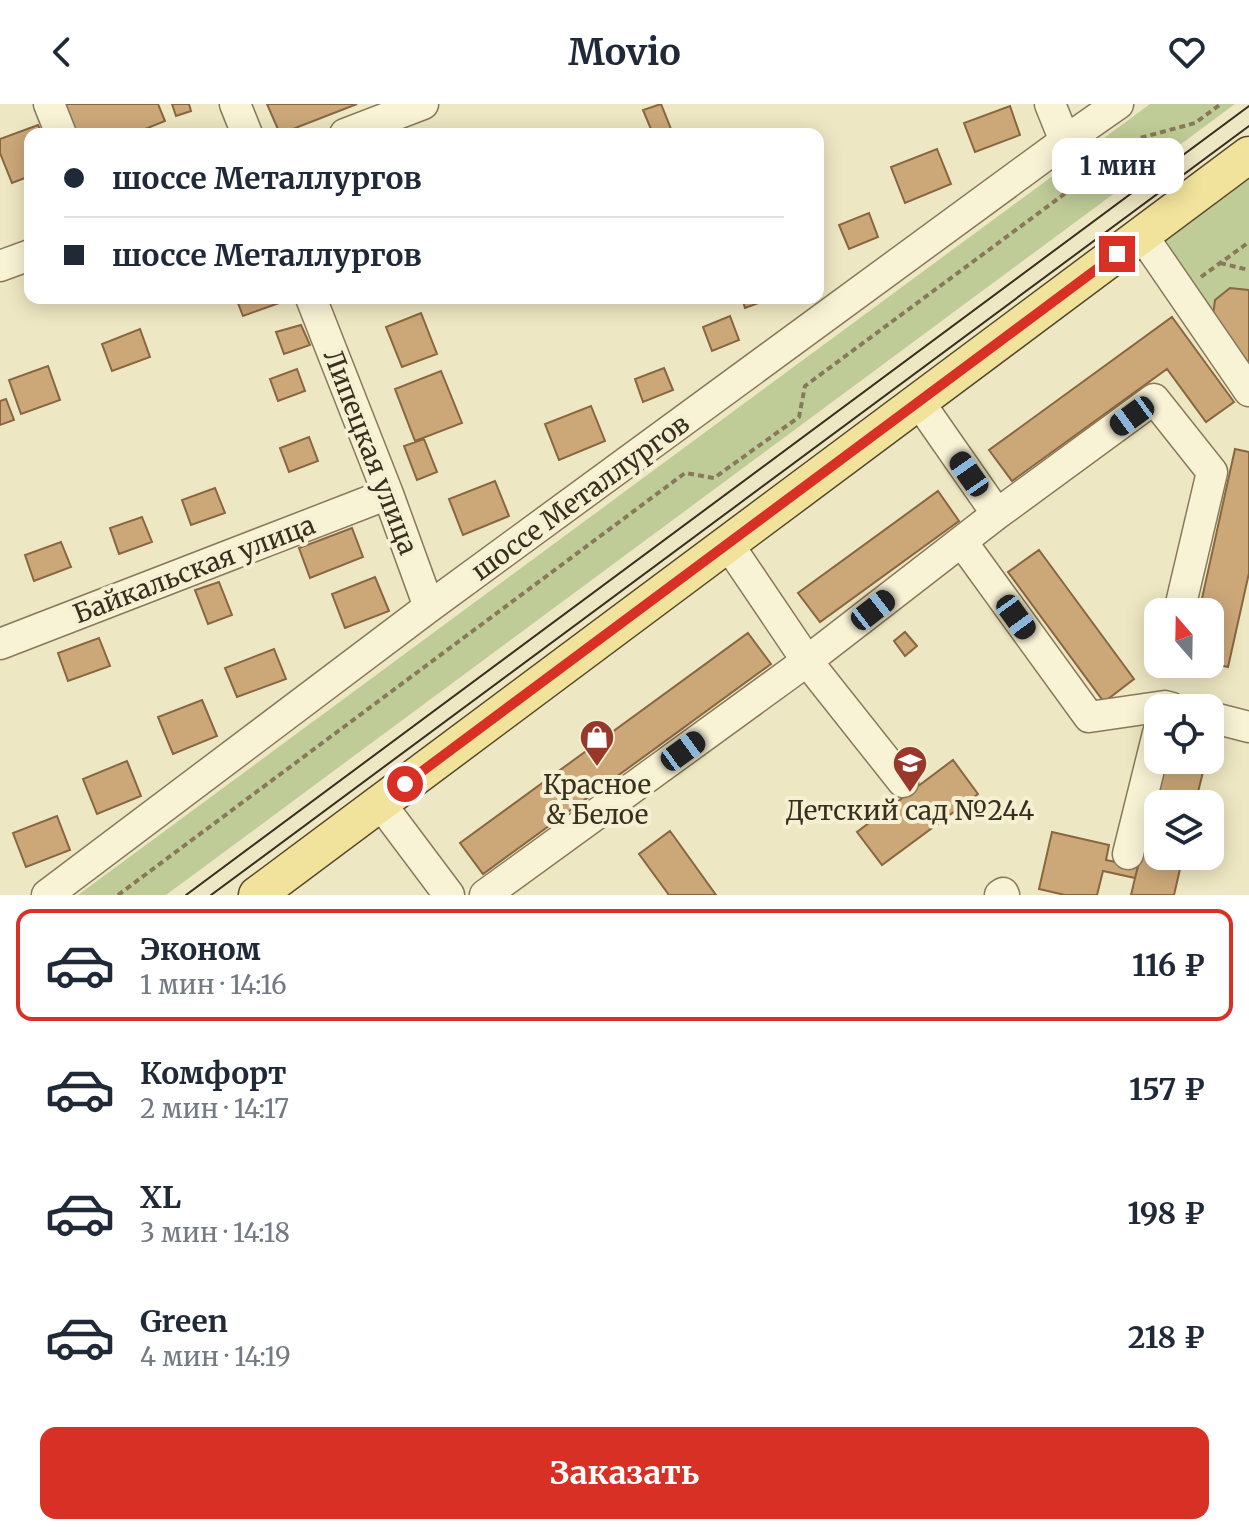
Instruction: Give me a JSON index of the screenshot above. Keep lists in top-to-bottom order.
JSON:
{
  "streets": {
    "street": ["Липецкая улица", "шоссе Металлургов", "Байкальская улица"]
  },
  "crossings": [
    ["Липецкая улица", "шоссе Металлургов"],
    ["Липецкая улица", "Байкальская улица"]
  ],
  "places": {
    "shop": ["Красное & Белое"],
    "school or university": ["Детский сад №244"]
  },
  "north": "top",
  "page": {
    "header": "Movio",
    "banner": ["шоссе Металлургов", "шоссе Металлургов"],
    "bubble": "1 мин",
    "list": [
      {
        "name": "Эконом",
        "note": "1 мин · 14:16",
        "value": "116 ₽"
      },
      {
        "name": "Комфорт",
        "note": "2 мин · 14:17",
        "value": "157 ₽"
      },
      {
        "name": "XL",
        "note": "3 мин · 14:18",
        "value": "198 ₽"
      },
      {
        "name": "Green",
        "note": "4 мин · 14:19",
        "value": "218 ₽"
      }
    ],
    "buttons": "Заказать"
  }
}
